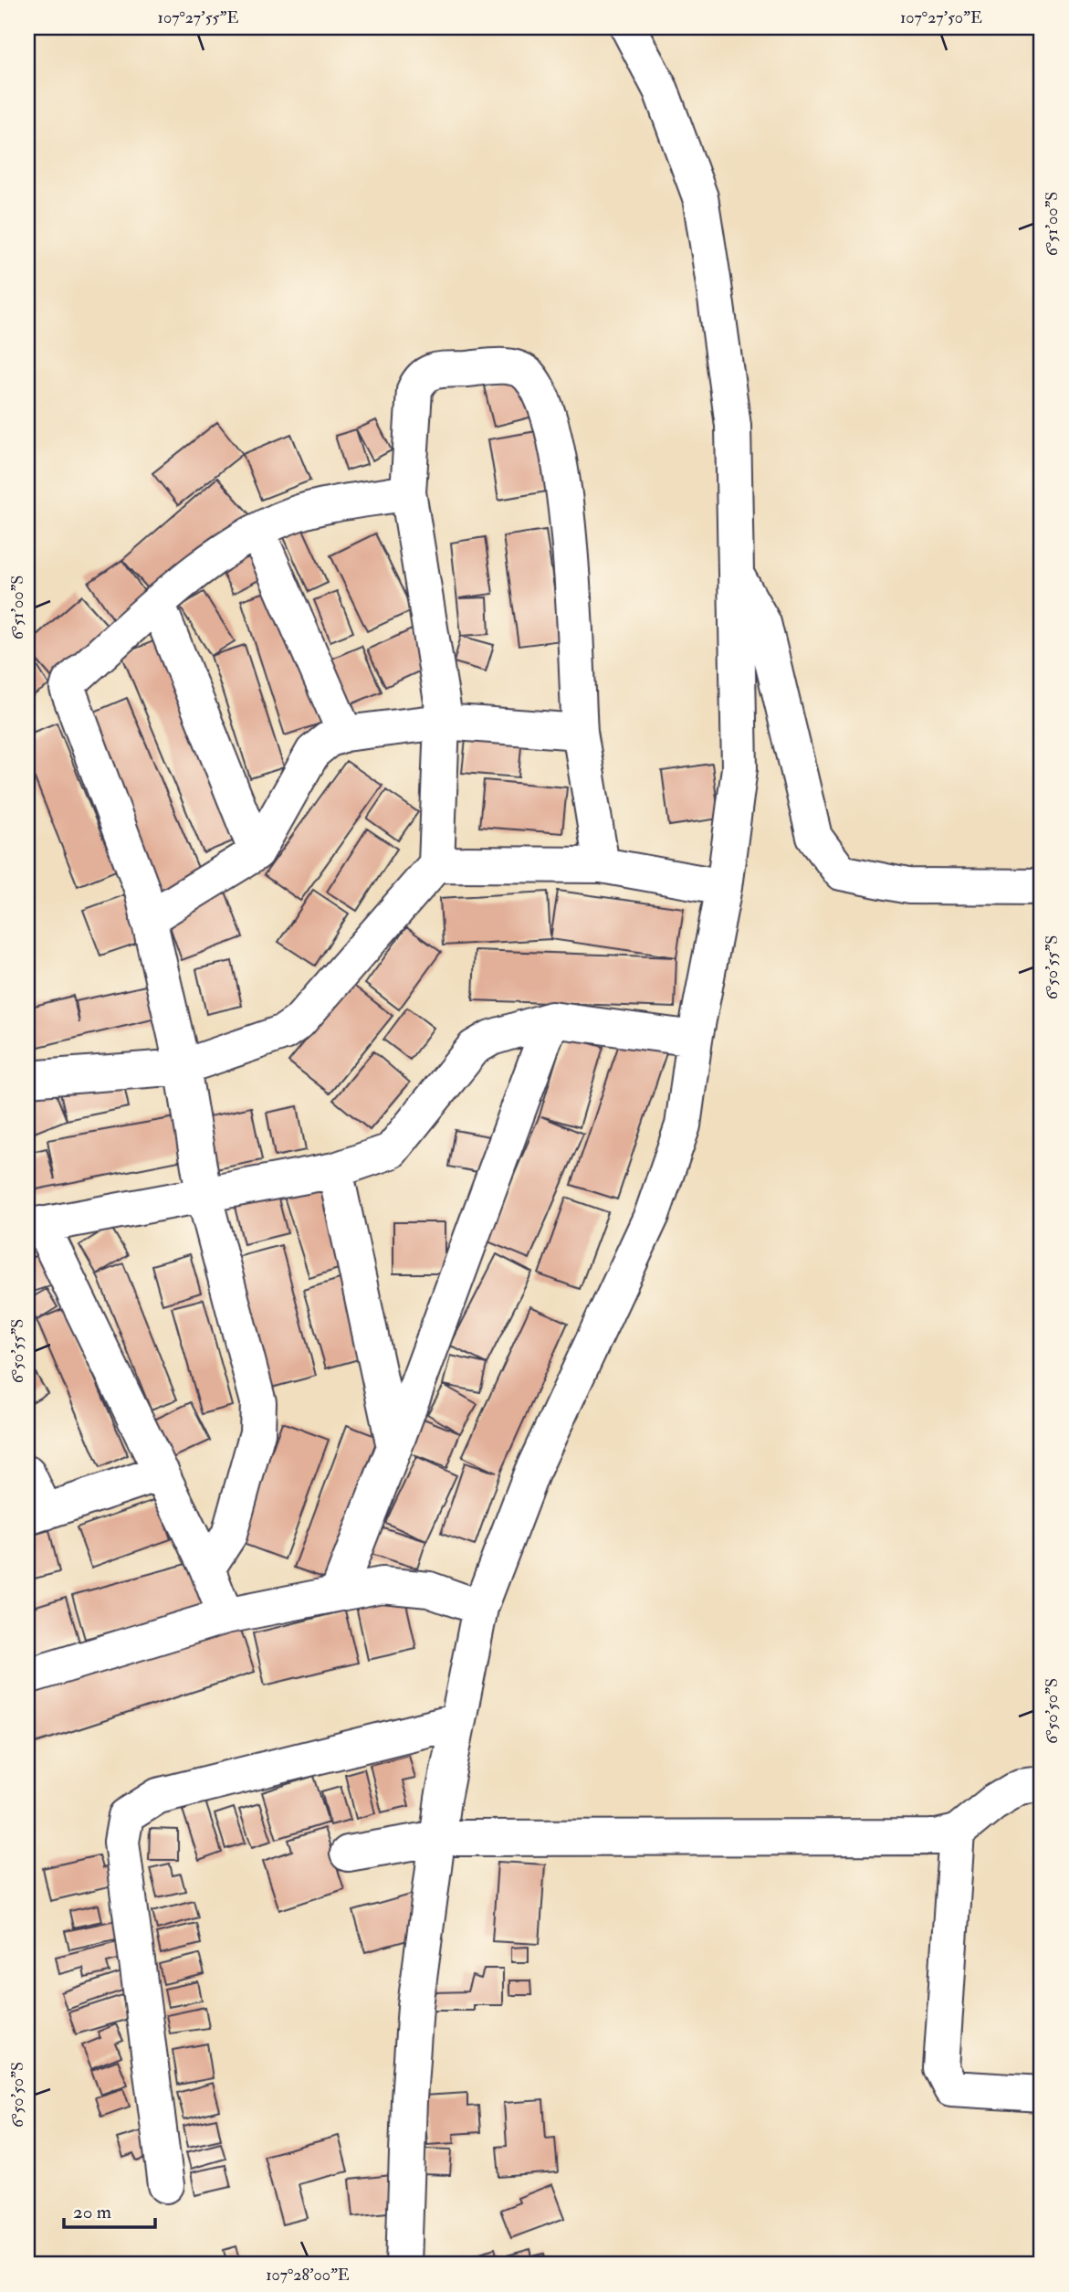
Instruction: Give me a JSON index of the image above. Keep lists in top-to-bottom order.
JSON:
{
  "scale_bar": "20 m",
  "coordinates": [
    "107°27'55\"E",
    "107°27'50\"E",
    "6°51'00\"S",
    "6°50'55\"S",
    "6°50'50\"S",
    "107°28'00\"E"
  ]
}
